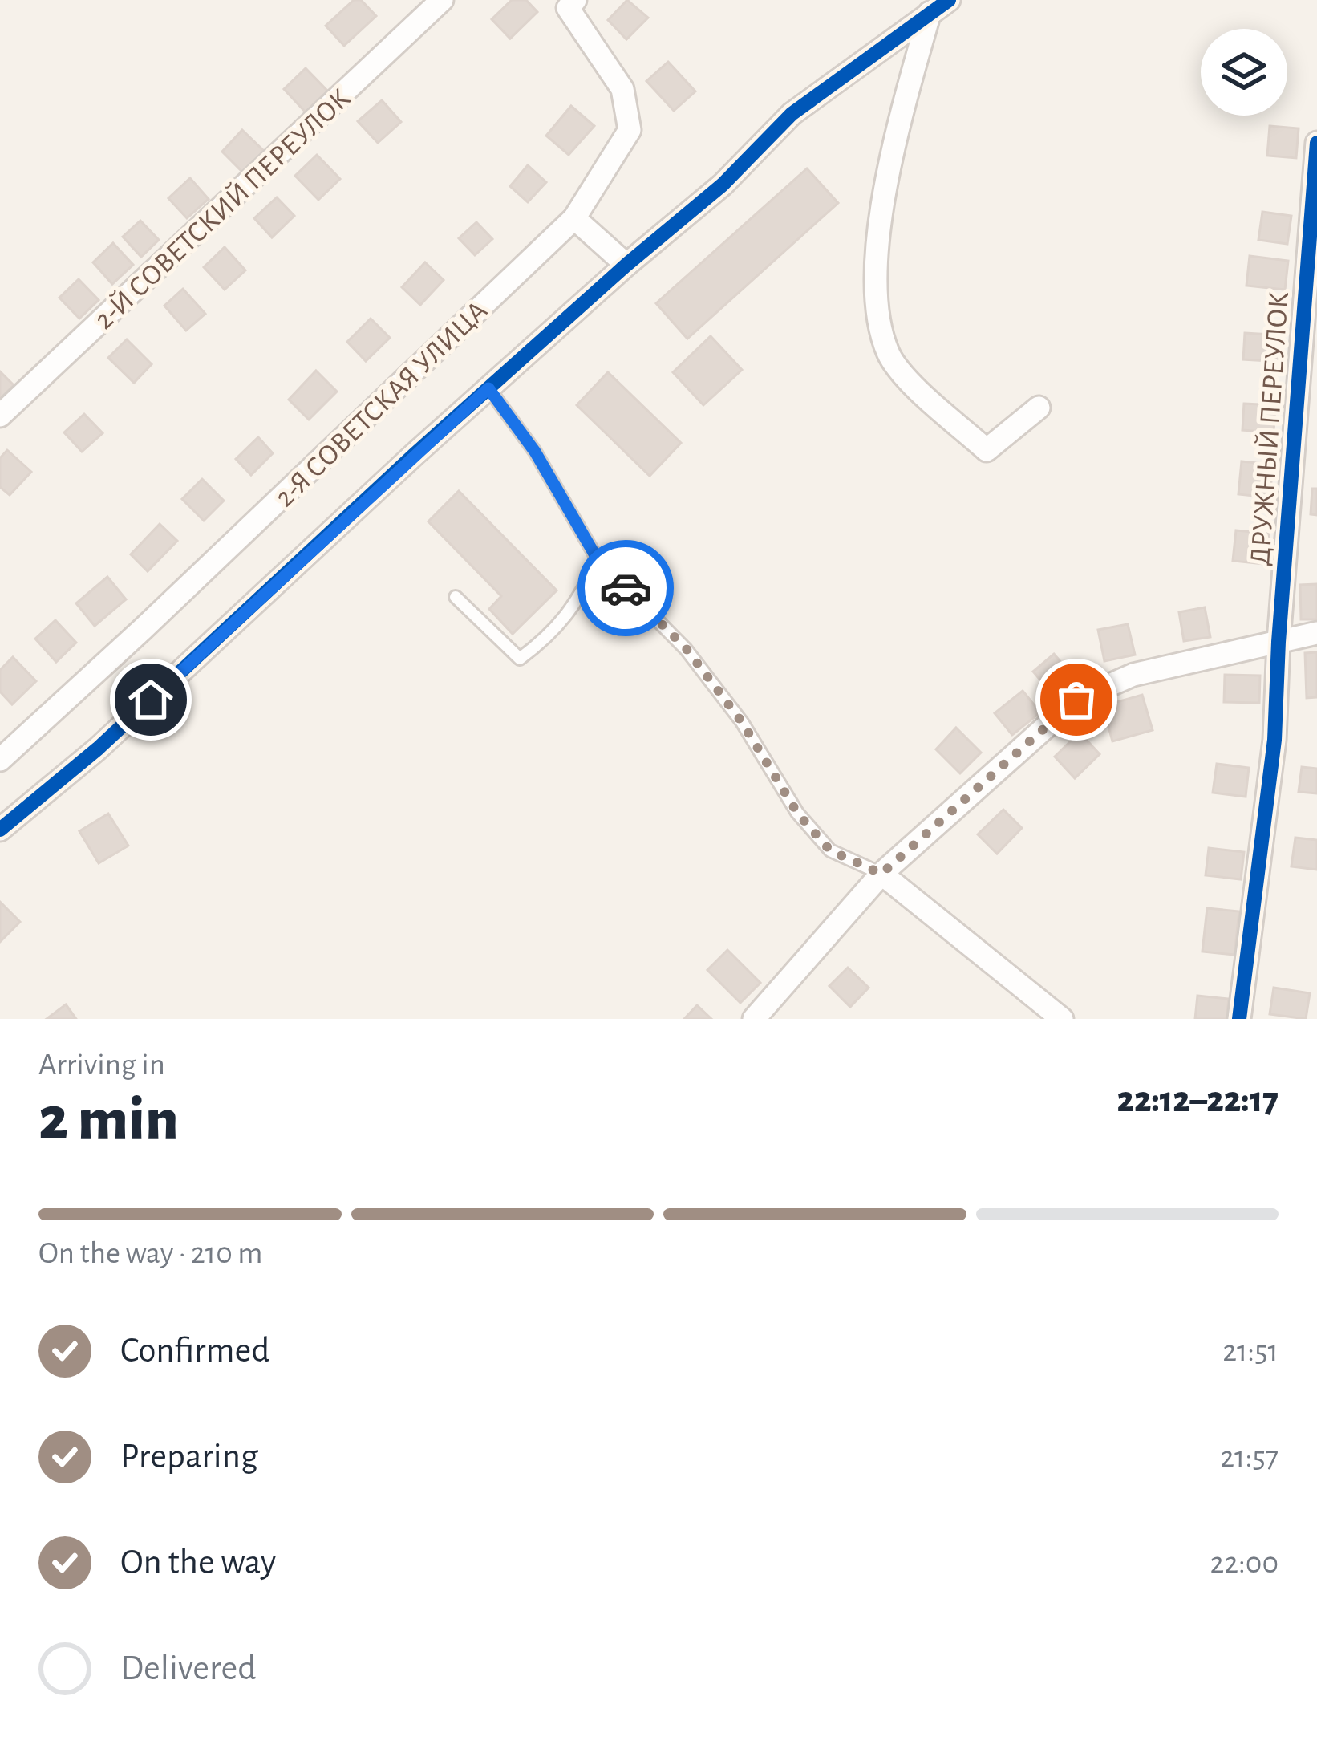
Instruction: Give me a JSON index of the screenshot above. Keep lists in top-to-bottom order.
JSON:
{
  "streets": {
    "street": ["2-Й СОВЕТСКИЙ ПЕРЕУЛОК", "2-Я СОВЕТСКАЯ УЛИЦА", "ДРУЖНЫЙ ПЕРЕУЛОК"]
  },
  "page": {
    "heading": ["2 min", "Arriving in", "22:12–22:17"],
    "bar": "On the way · 210 m",
    "list": [
      ["Confirmed", "21:51"],
      ["Preparing", "21:57"],
      ["On the way", "22:00"],
      "Delivered"
    ]
  }
}
